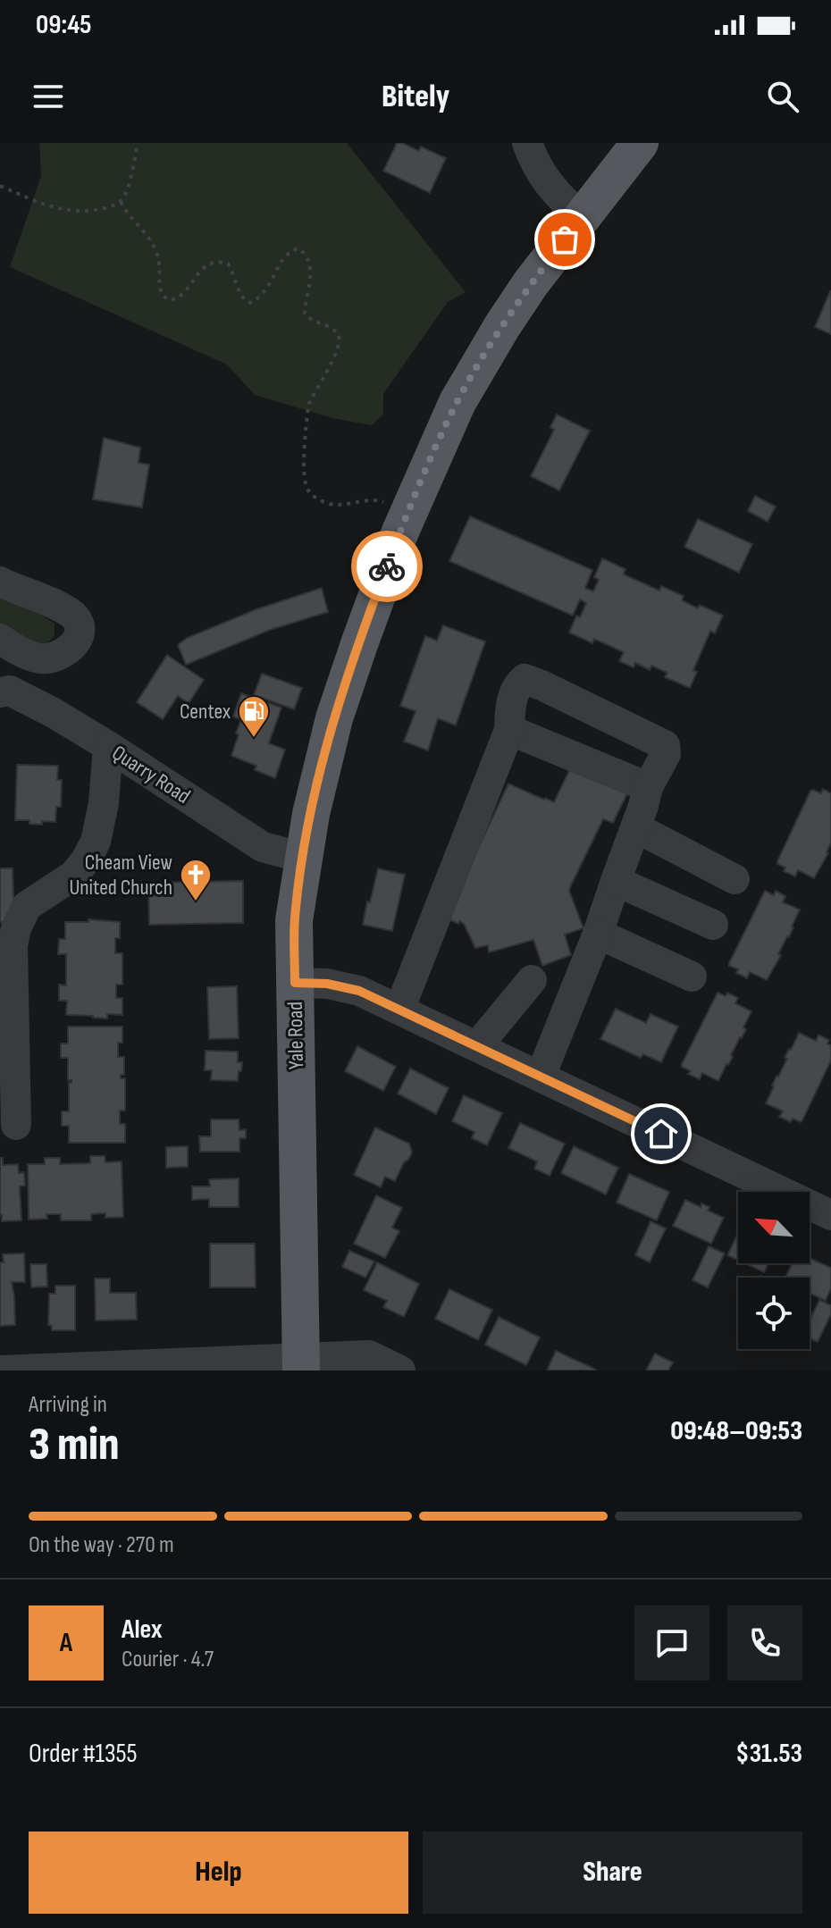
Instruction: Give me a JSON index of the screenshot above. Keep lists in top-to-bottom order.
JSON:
{
  "streets": {
    "main road": ["Yale Road"],
    "street": ["Quarry Road"]
  },
  "crossings": [
    ["Quarry Road", "Yale Road"]
  ],
  "places": {
    "fuel station": ["Centex"],
    "church": ["Cheam View United Church"]
  },
  "north": "top left",
  "page": {
    "status": "09:45",
    "header": "Bitely",
    "heading": ["3 min", "Arriving in", "09:48–09:53"],
    "panel": [
      "Alex",
      "Courier · 4.7",
      "Order #1355",
      "$31.53"
    ],
    "bar": "On the way · 270 m",
    "round": "A",
    "buttons": ["Help", "Share"]
  }
}
